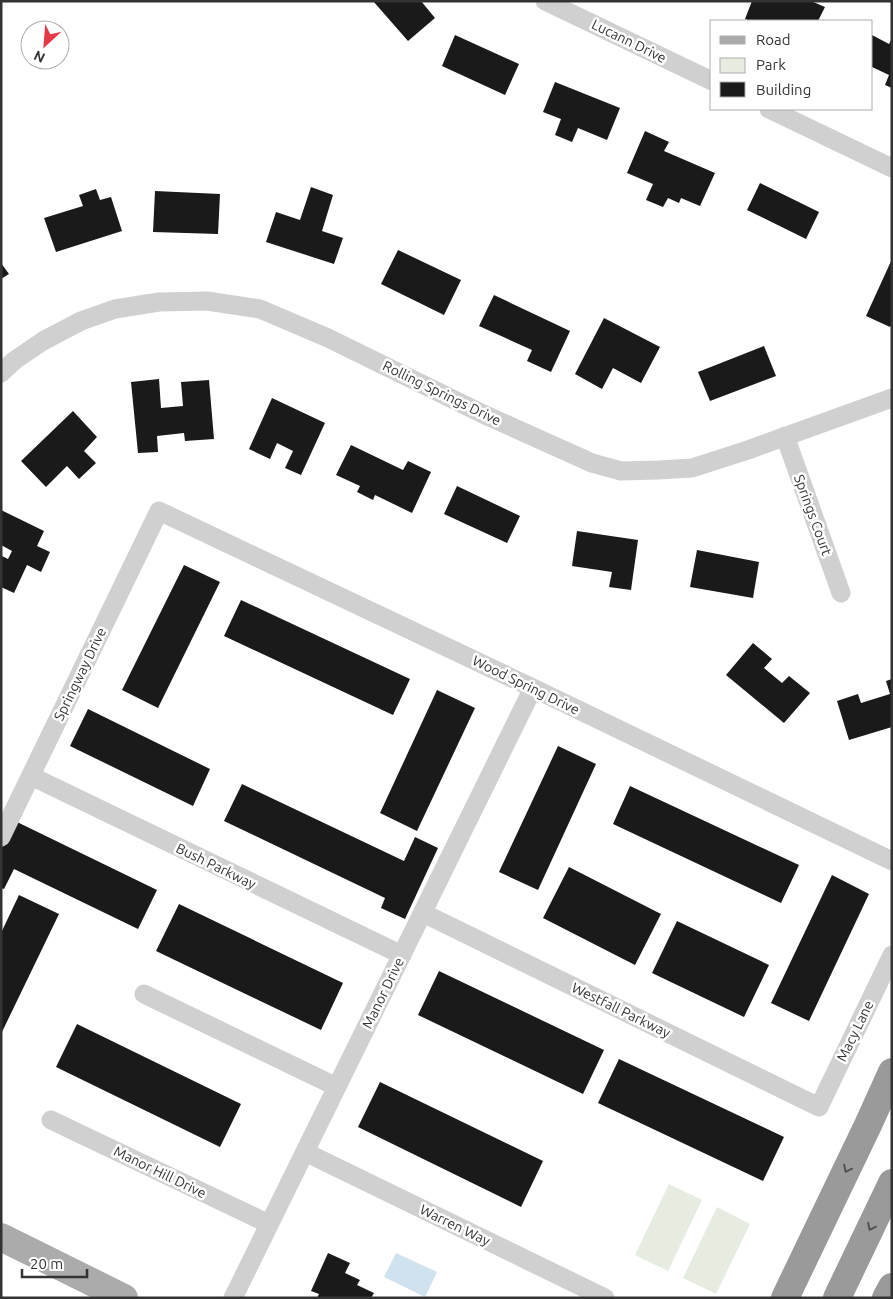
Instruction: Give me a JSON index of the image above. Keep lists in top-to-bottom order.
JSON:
{
  "streets": {
    "street": [
      "Lucann Drive",
      "Rolling Springs Drive",
      "Springs Court",
      "Springway Drive",
      "Wood Spring Drive",
      "Bush Parkway",
      "Manor Drive",
      "Westfall Parkway",
      "Macy Lane",
      "Manor Hill Drive",
      "Warren Way"
    ]
  },
  "crossings": [
    ["Rolling Springs Drive", "Springs Court"],
    ["Springway Drive", "Wood Spring Drive"],
    ["Springway Drive", "Bush Parkway"],
    ["Wood Spring Drive", "Manor Drive"],
    ["Bush Parkway", "Manor Drive"],
    ["Manor Drive", "Westfall Parkway"],
    ["Manor Drive", "Manor Hill Drive"],
    ["Manor Drive", "Warren Way"],
    ["Westfall Parkway", "Macy Lane"]
  ],
  "legend": ["Road", "Park", "Building"],
  "scale_bar": "20 m",
  "north": "bottom left"
}
